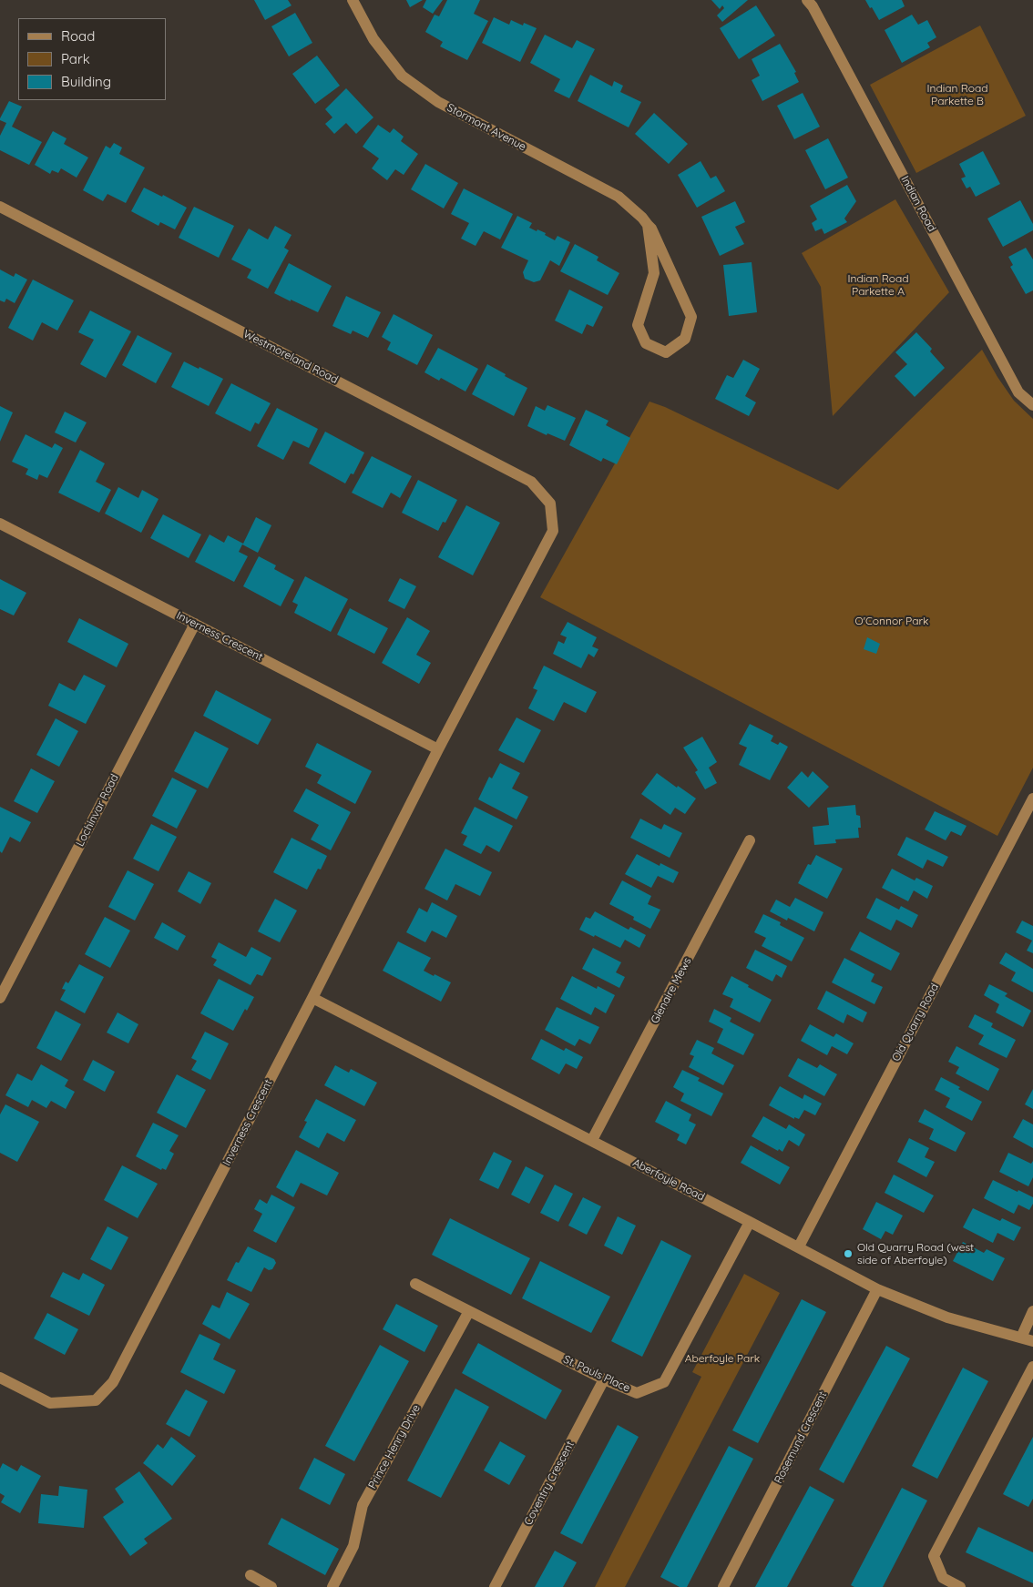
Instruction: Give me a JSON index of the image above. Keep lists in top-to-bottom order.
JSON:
{
  "streets": {
    "street": [
      "Stormont Avenue",
      "Indian Road",
      "Westmoreland Road",
      "Inverness Crescent",
      "Lochinvar Road",
      "Glenaire Mews",
      "Old Quarry Road",
      "Aberfoyle Road",
      "St. Pauls Place",
      "Rosemund Crescent",
      "Prince Henry Drive",
      "Coventry Crescent"
    ]
  },
  "crossings": [
    ["Westmoreland Road", "Inverness Crescent"],
    ["Inverness Crescent", "Lochinvar Road"],
    ["Inverness Crescent", "Aberfoyle Road"],
    ["Glenaire Mews", "Aberfoyle Road"],
    ["Old Quarry Road", "Aberfoyle Road"],
    ["Aberfoyle Road", "St. Pauls Place"],
    ["Aberfoyle Road", "Rosemund Crescent"],
    ["St. Pauls Place", "Prince Henry Drive"],
    ["St. Pauls Place", "Coventry Crescent"]
  ],
  "parks": [
    "Indian Road Parkette B",
    "Indian Road Parkette A",
    "O'Connor Park",
    "Aberfoyle Park"
  ],
  "places": ["Old Quarry Road (west side of Aberfoyle)"],
  "legend": ["Road", "Park", "Building"]
}
